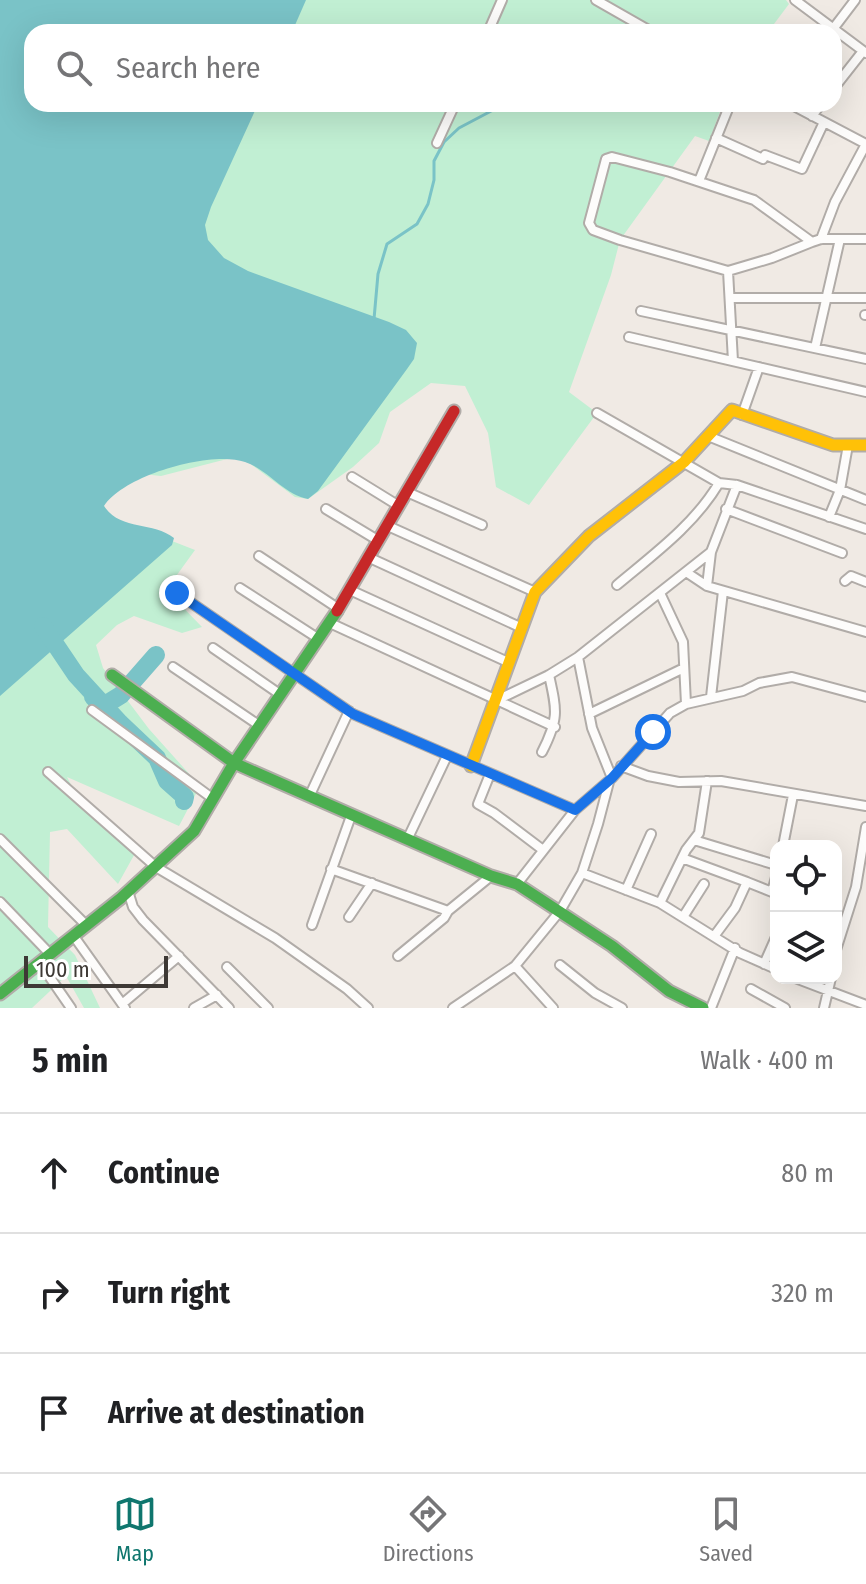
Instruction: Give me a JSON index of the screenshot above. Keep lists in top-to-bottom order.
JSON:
{
  "scale_bar": "100 m",
  "page": {
    "search": "Search here",
    "scale": "100 m",
    "heading": ["5 min", "Walk · 400 m"],
    "list": [
      ["Continue", "80 m"],
      ["Turn right", "320 m"],
      "Arrive at destination"
    ],
    "nav": ["Map", "Directions", "Saved"]
  }
}
